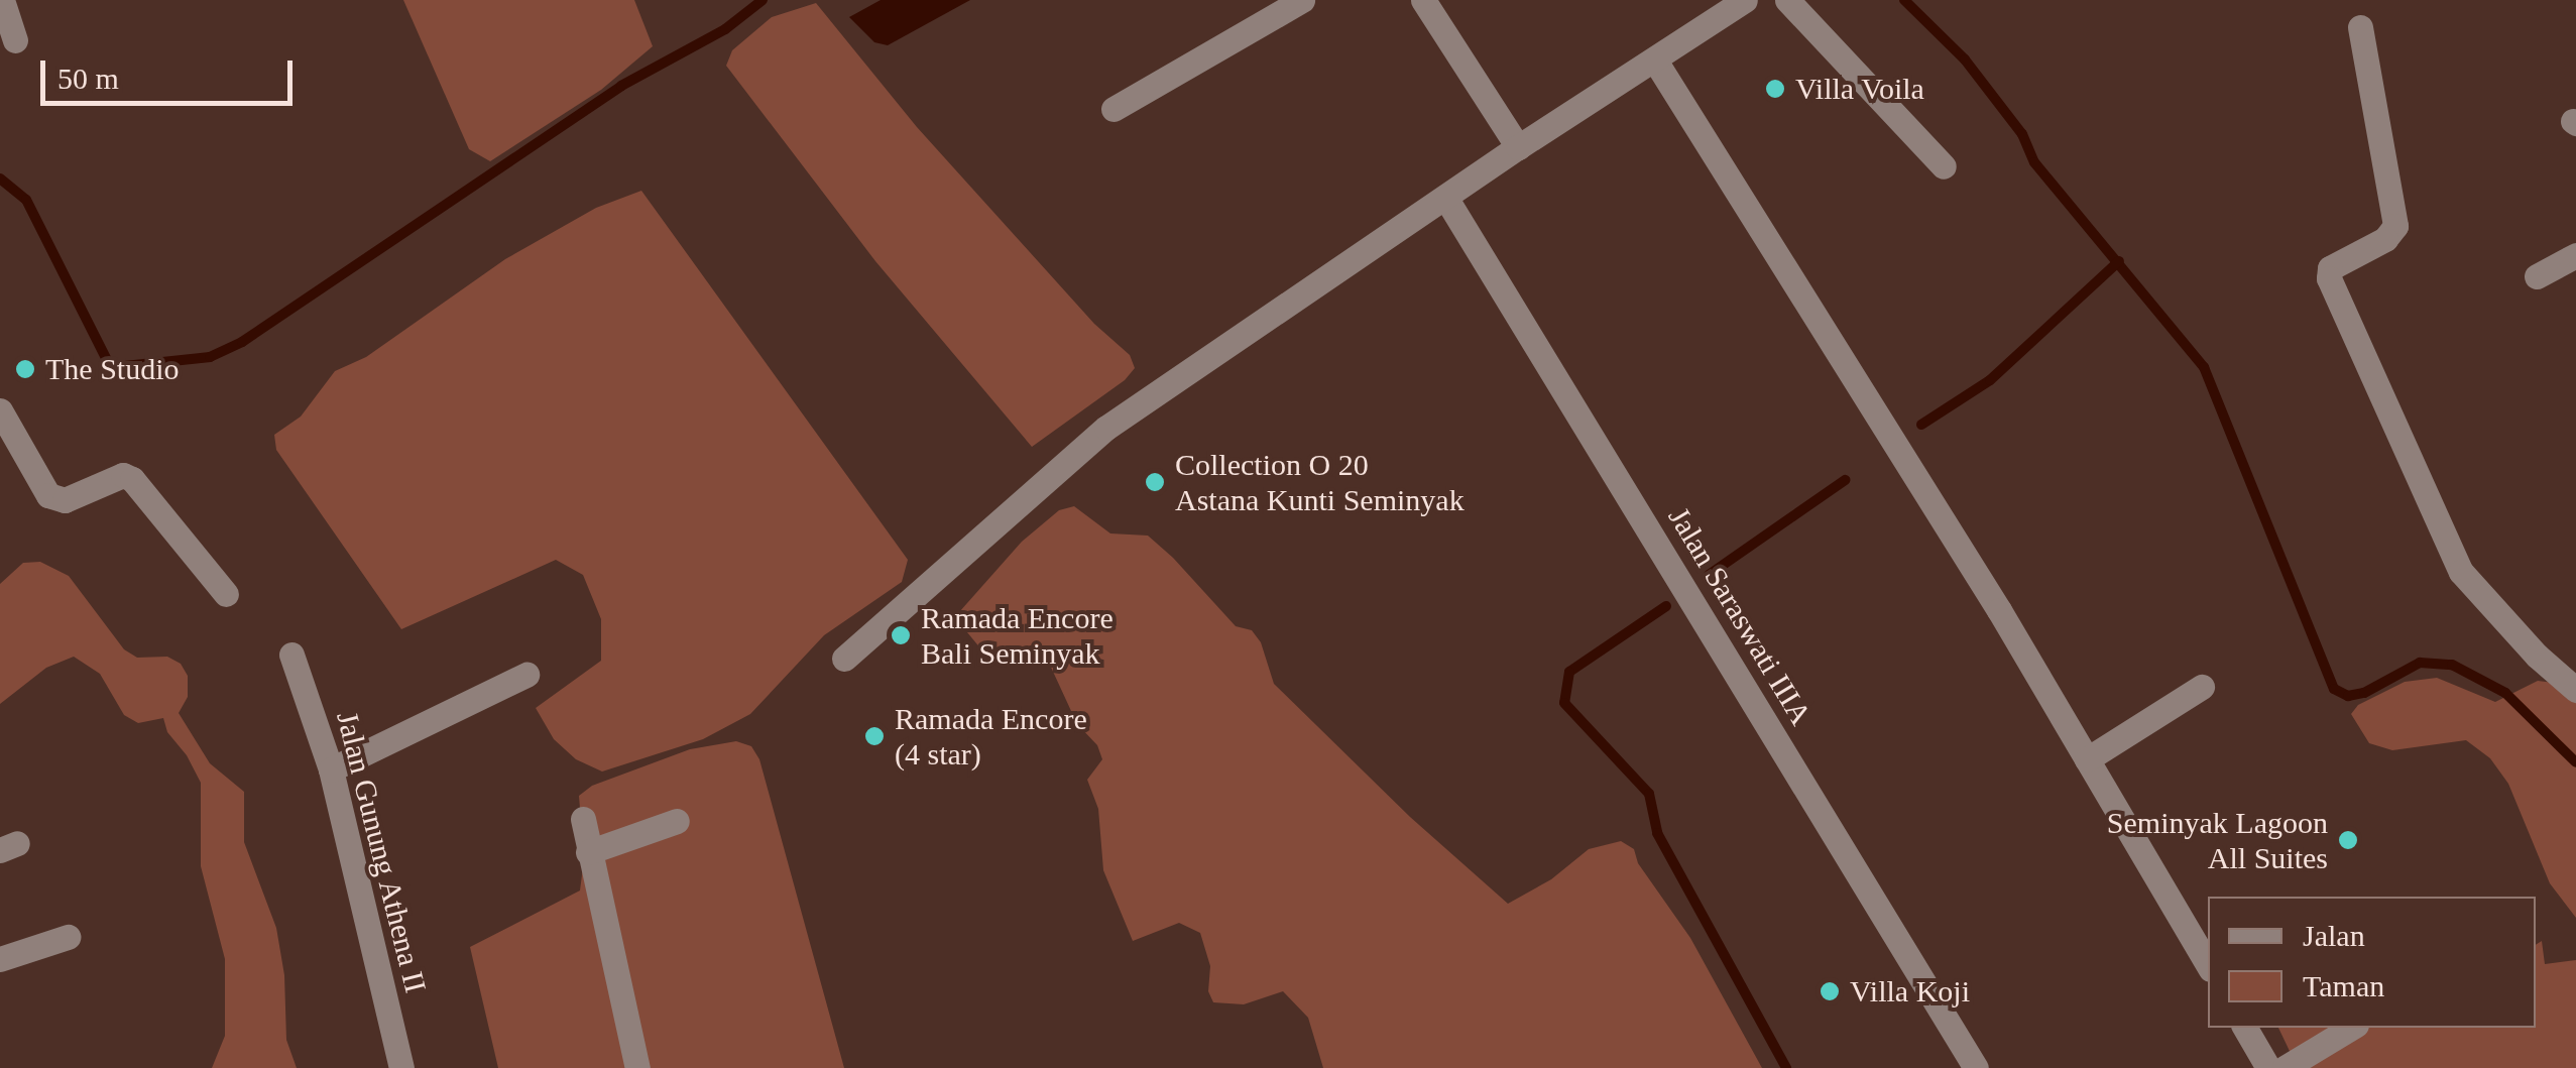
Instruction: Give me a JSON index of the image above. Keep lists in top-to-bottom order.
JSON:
{
  "streets": {
    "street": ["Jalan Saraswati IIIA", "Jalan Gunung Athena II"]
  },
  "places": [
    "Villa Voila",
    "The Studio",
    "Collection O 20 Astana Kunti Seminyak",
    "Ramada Encore Bali Seminyak",
    "Ramada Encore (4 star)",
    "Seminyak Lagoon All Suites",
    "Villa Koji"
  ],
  "legend": ["Jalan", "Taman"],
  "scale_bar": "50 m"
}
